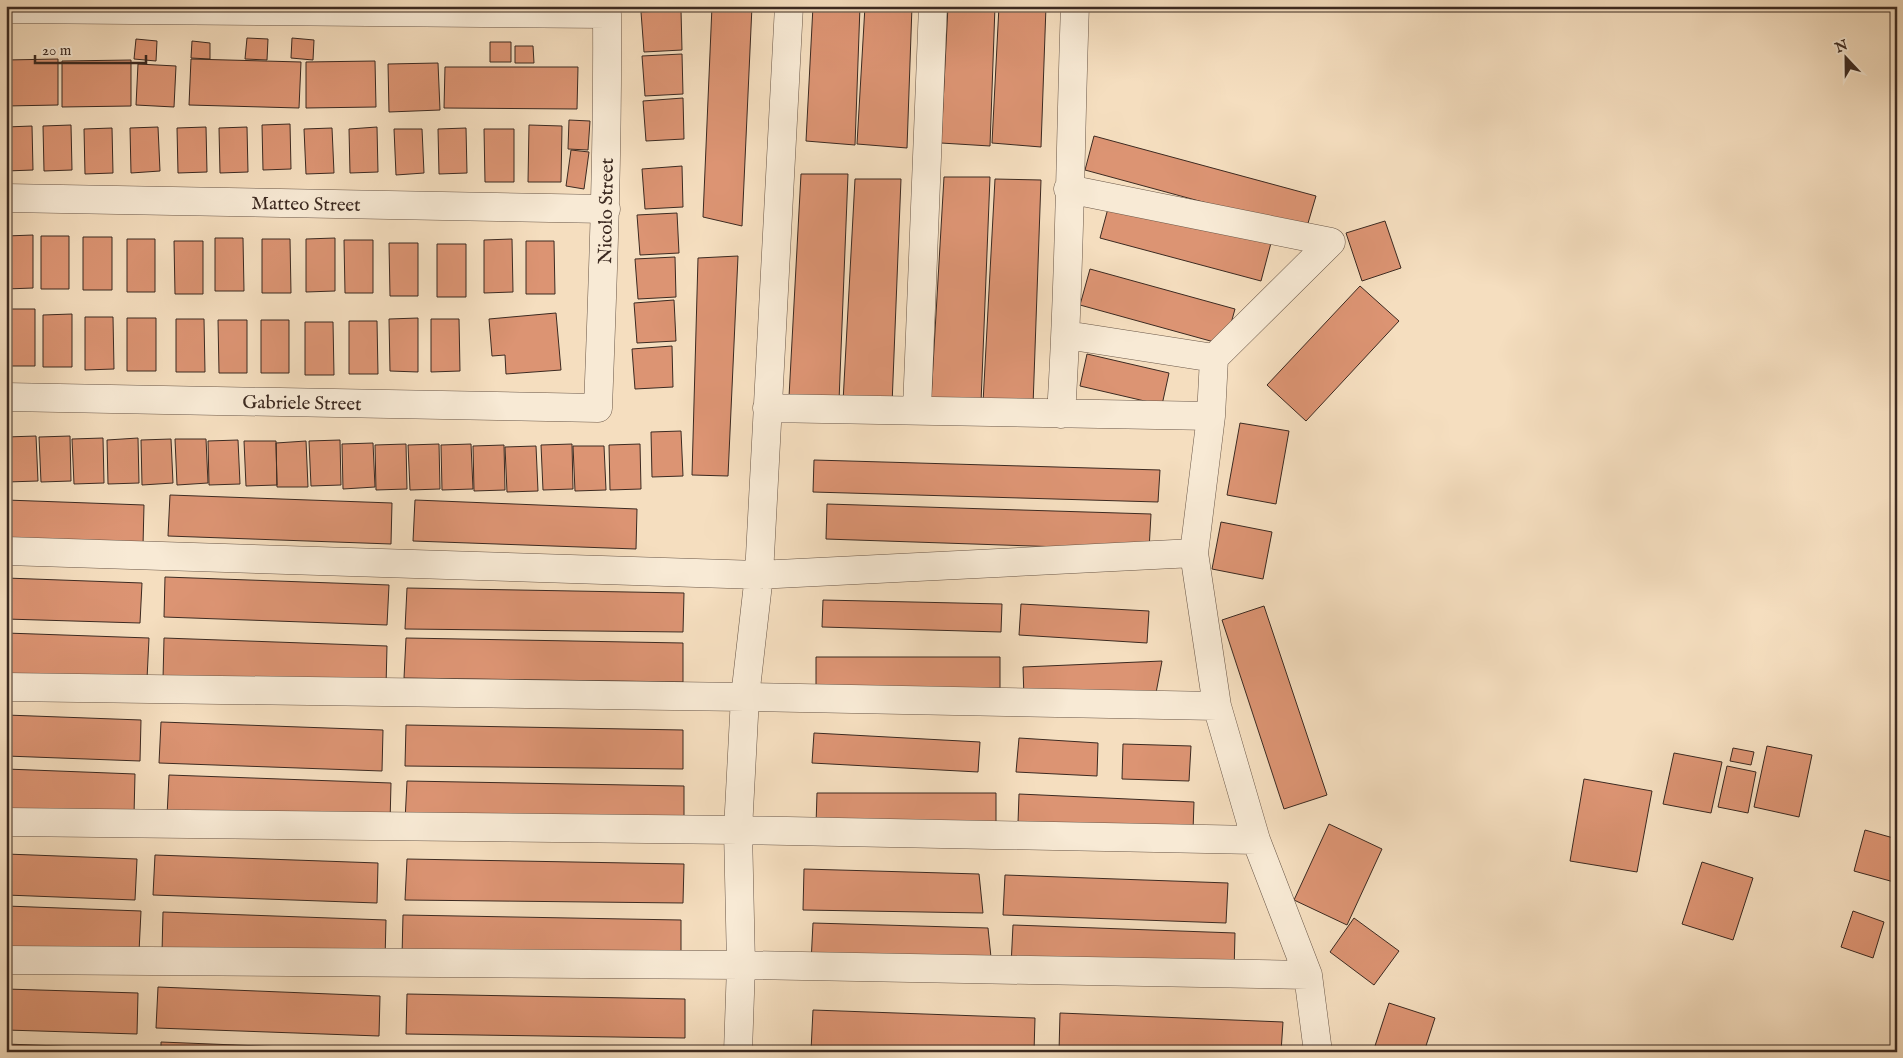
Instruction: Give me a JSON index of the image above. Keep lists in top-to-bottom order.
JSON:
{
  "streets": {
    "street": ["Matteo Street", "Nicolo Street", "Gabriele Street"]
  },
  "crossings": [
    ["Matteo Street", "Nicolo Street"],
    ["Nicolo Street", "Gabriele Street"]
  ],
  "scale_bar": "20 m",
  "north": "top"
}
